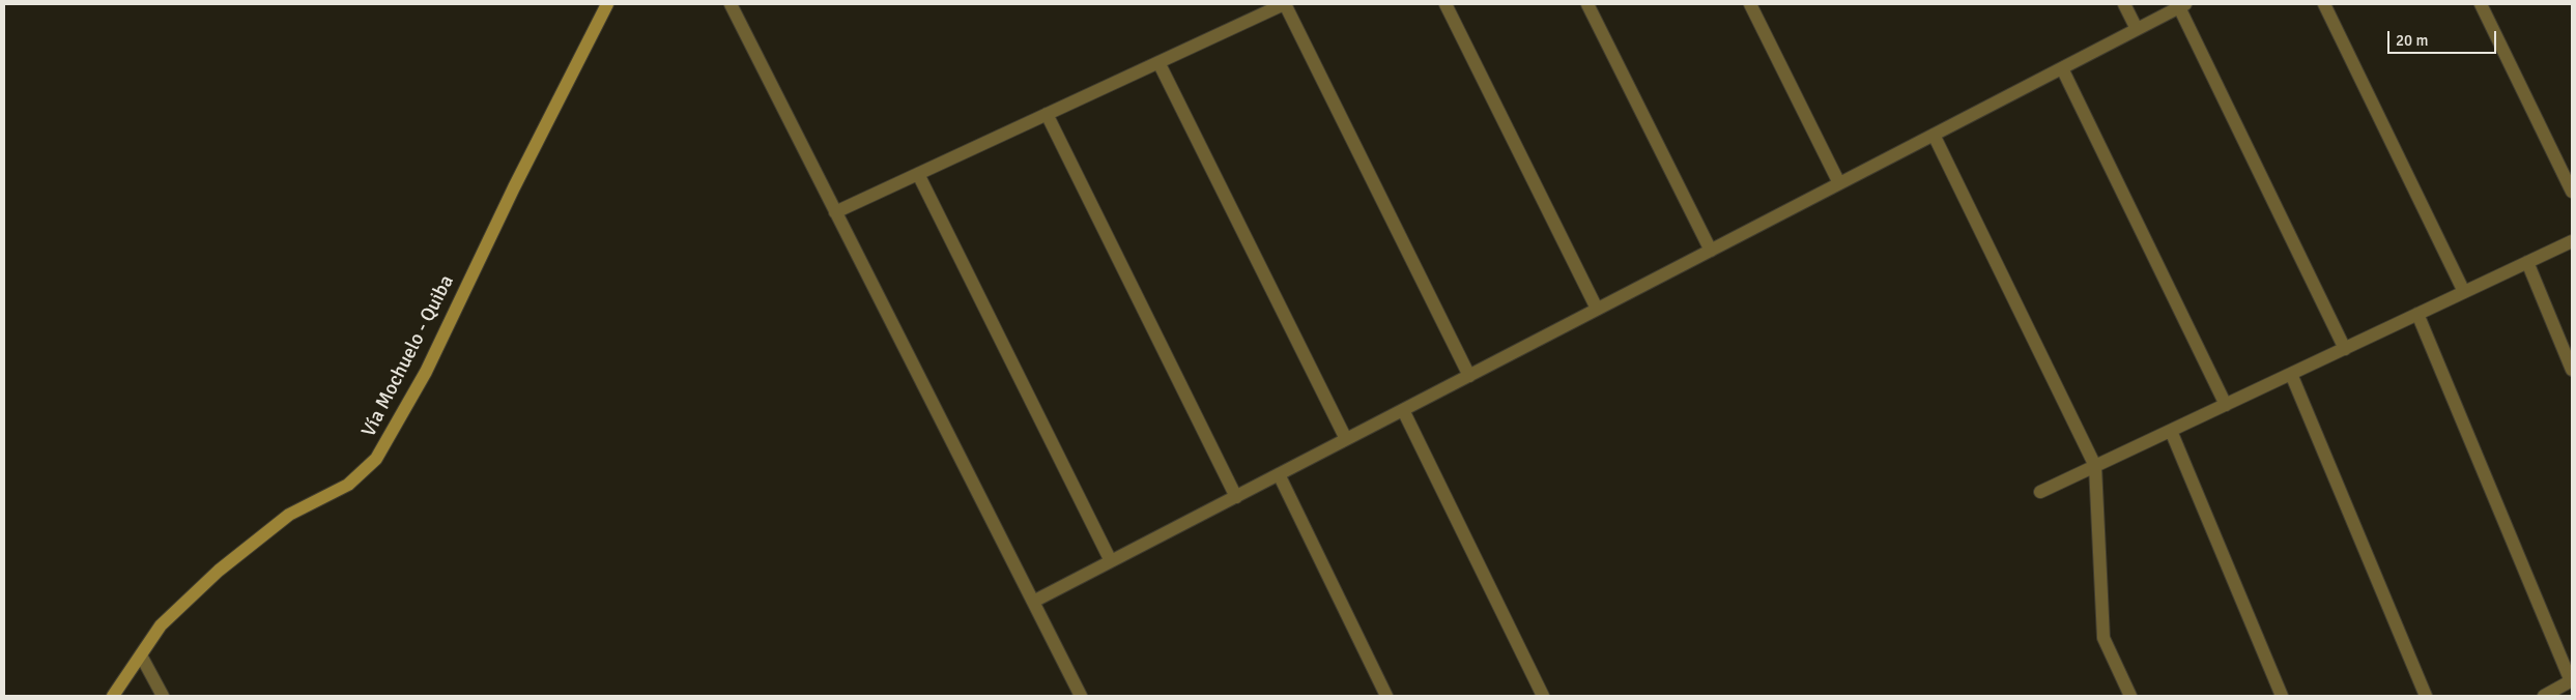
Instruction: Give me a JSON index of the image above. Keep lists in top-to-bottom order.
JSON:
{
  "streets": {
    "street": ["Vía Mochuelo - Quiba"]
  },
  "scale_bar": "20 m"
}
